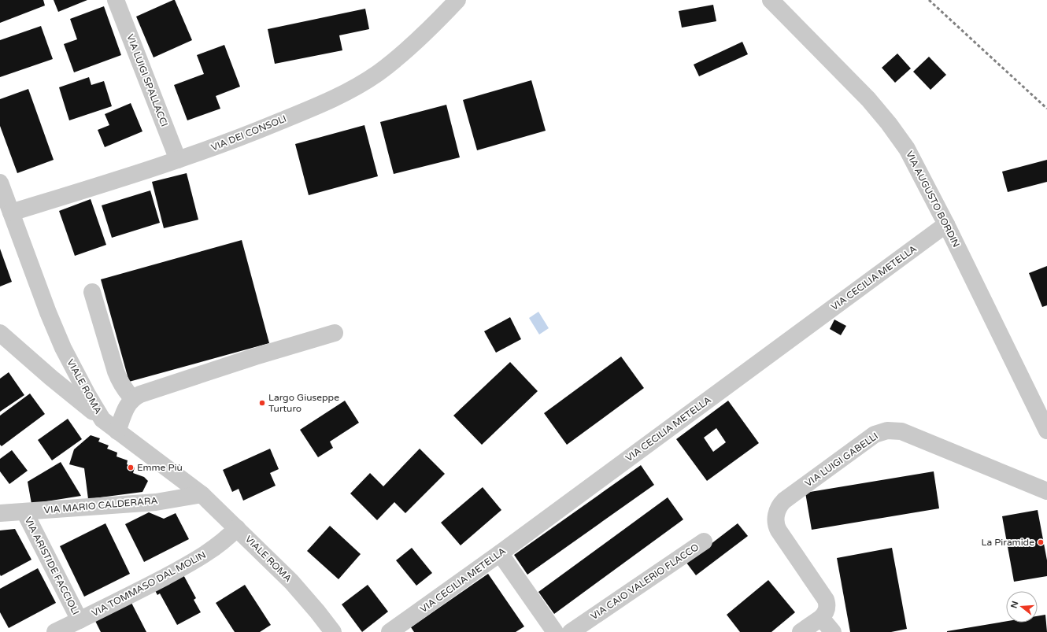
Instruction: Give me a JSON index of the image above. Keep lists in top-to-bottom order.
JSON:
{
  "streets": {
    "street": [
      "VIA LUIGI SPALLACCI",
      "VIA DEI CONSOLI",
      "VIA AUGUSTO BORDIN",
      "VIA CECILIA METELLA",
      "VIALE ROMA",
      "VIA LUIGI GABELLI",
      "VIA MARIO CALDERARA",
      "VIA ARISTIDE FACCIOLI",
      "VIA CAIO VALERIO FLACCO",
      "VIA TOMMASO DAL MOLIN"
    ]
  },
  "crossings": [
    ["VIA LUIGI SPALLACCI", "VIA DEI CONSOLI"],
    ["VIA DEI CONSOLI", "VIALE ROMA"],
    ["VIA AUGUSTO BORDIN", "VIA CECILIA METELLA"],
    ["VIALE ROMA", "VIA MARIO CALDERARA"],
    ["VIALE ROMA", "VIA TOMMASO DAL MOLIN"],
    ["VIA MARIO CALDERARA", "VIA ARISTIDE FACCIOLI"],
    ["VIA ARISTIDE FACCIOLI", "VIA TOMMASO DAL MOLIN"]
  ],
  "places": ["Largo Giuseppe Turturo", "Emme Più", "La Piramide"],
  "north": "left"
}
